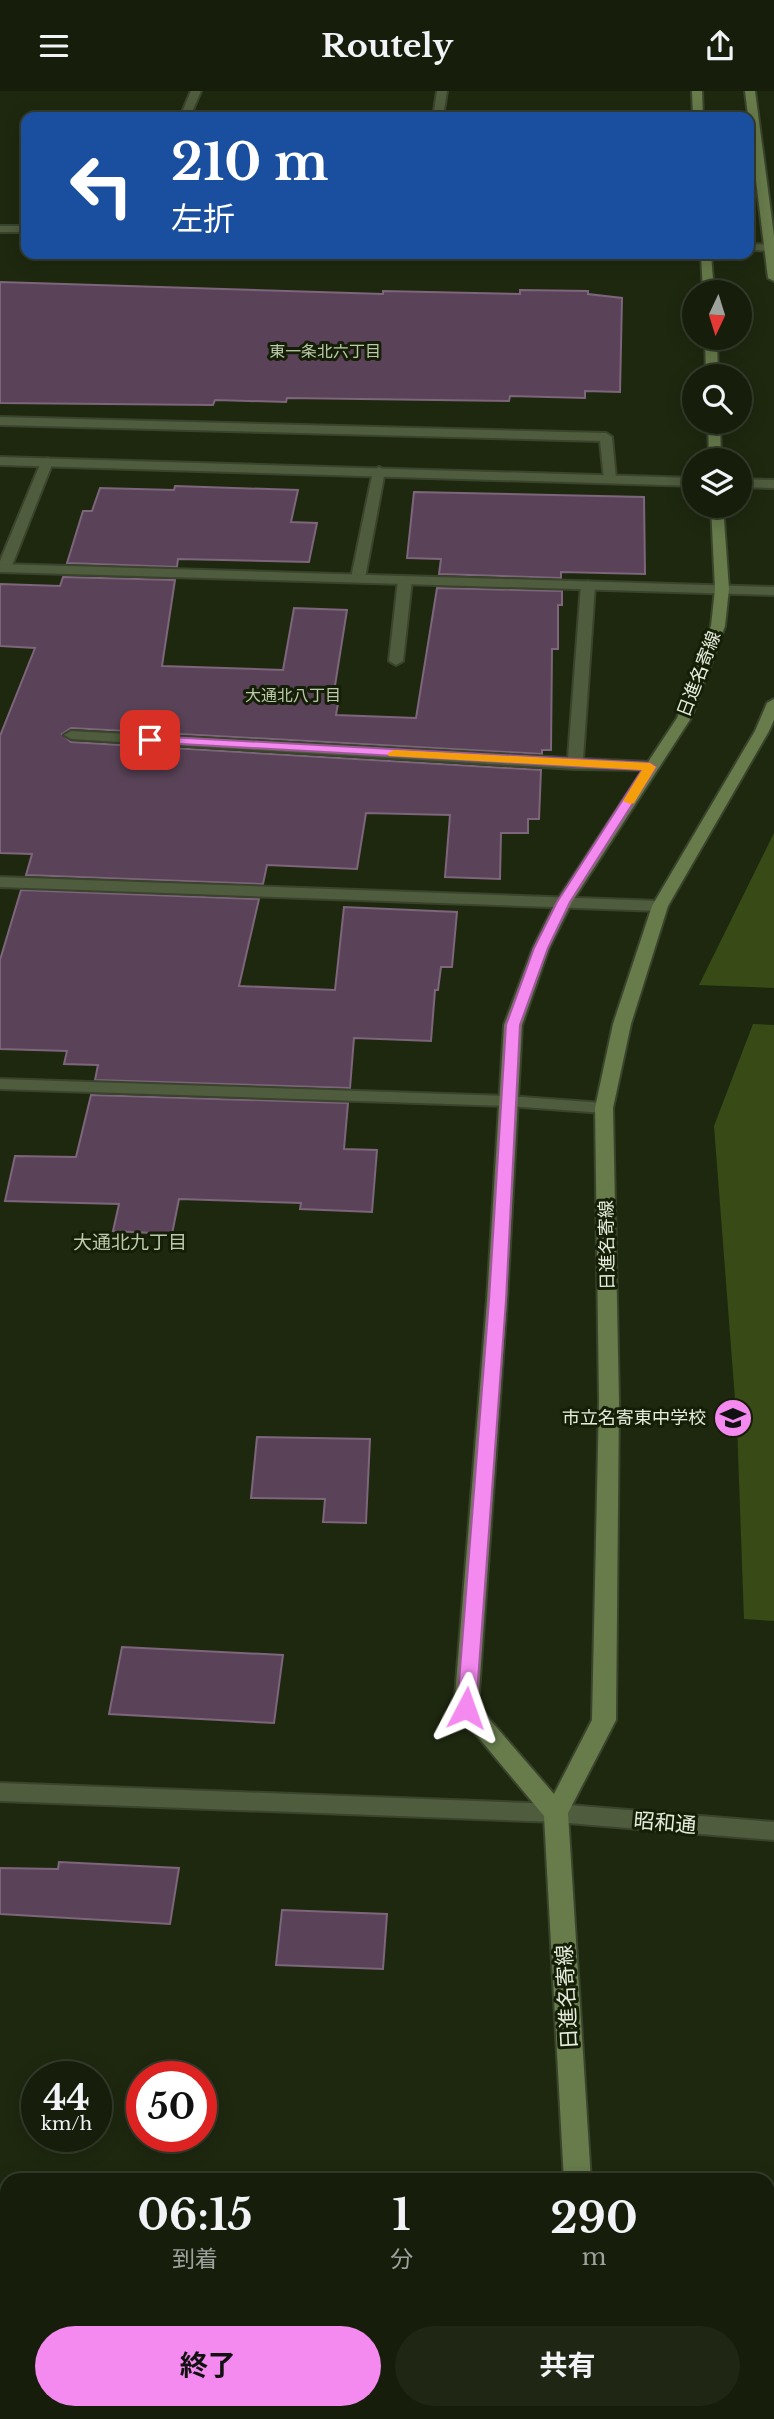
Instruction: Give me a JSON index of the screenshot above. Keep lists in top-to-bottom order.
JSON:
{
  "streets": {
    "main road": ["日進名寄線"],
    "street": ["昭和通"]
  },
  "crossings": [
    ["日進名寄線", "昭和通"]
  ],
  "districts": ["東一条北六丁目", "大通北八丁目", "大通北九丁目"],
  "places": {
    "school or university": ["市立名寄東中学校"]
  },
  "north": "bottom",
  "page": {
    "header": "Routely",
    "turn": ["210 m", "左折"],
    "speed": "44 km/h",
    "limit": "50",
    "eta": [
      "06:15",
      "到着",
      "1",
      "分",
      "290",
      "m"
    ],
    "buttons": ["終了", "共有"]
  }
}
